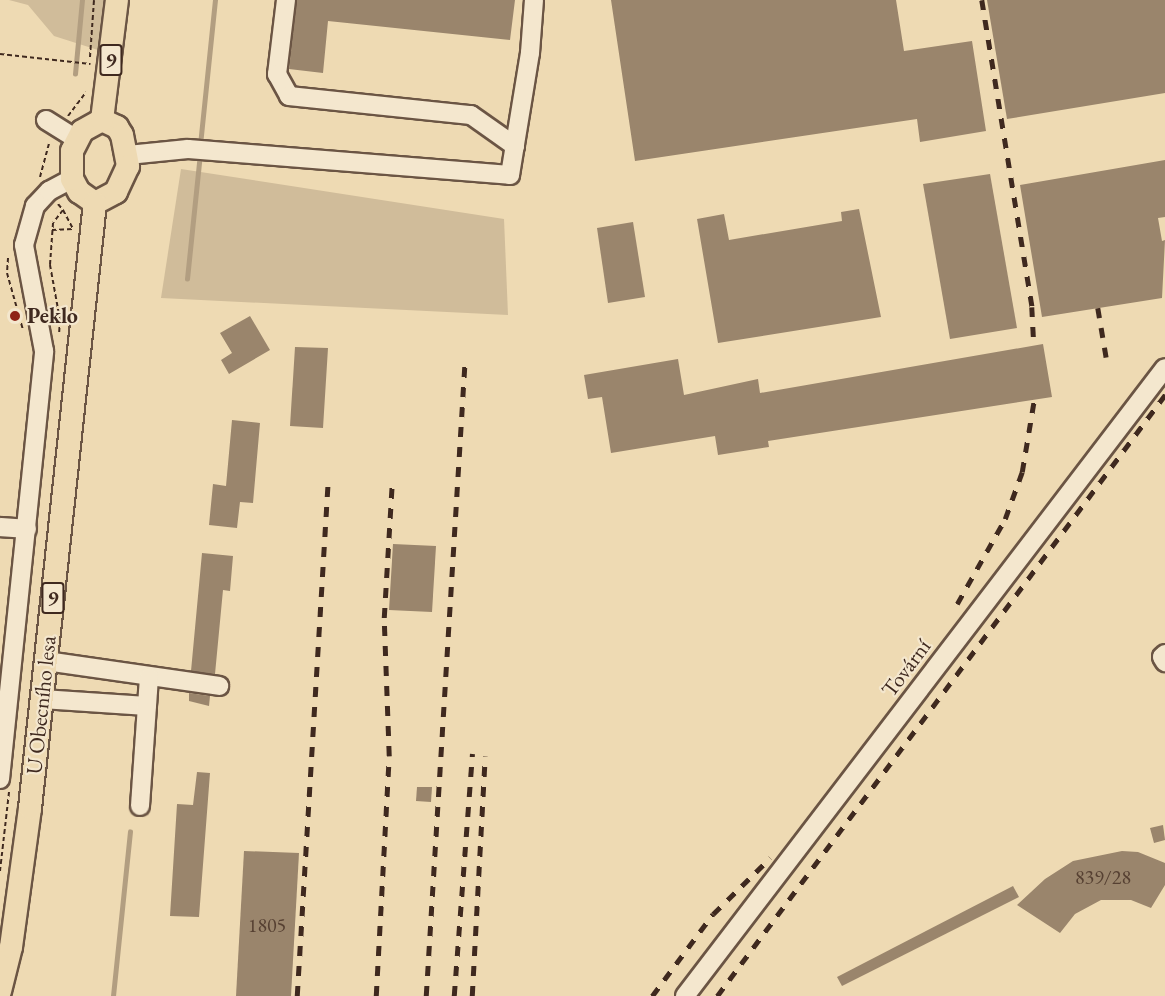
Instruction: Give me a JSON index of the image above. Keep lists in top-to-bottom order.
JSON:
{
  "streets": {
    "main road": ["9", "U Obecního lesa"],
    "street": ["Tovární"]
  },
  "places": ["Peklo"],
  "house_numbers": ["839/28", "1805"]
}
